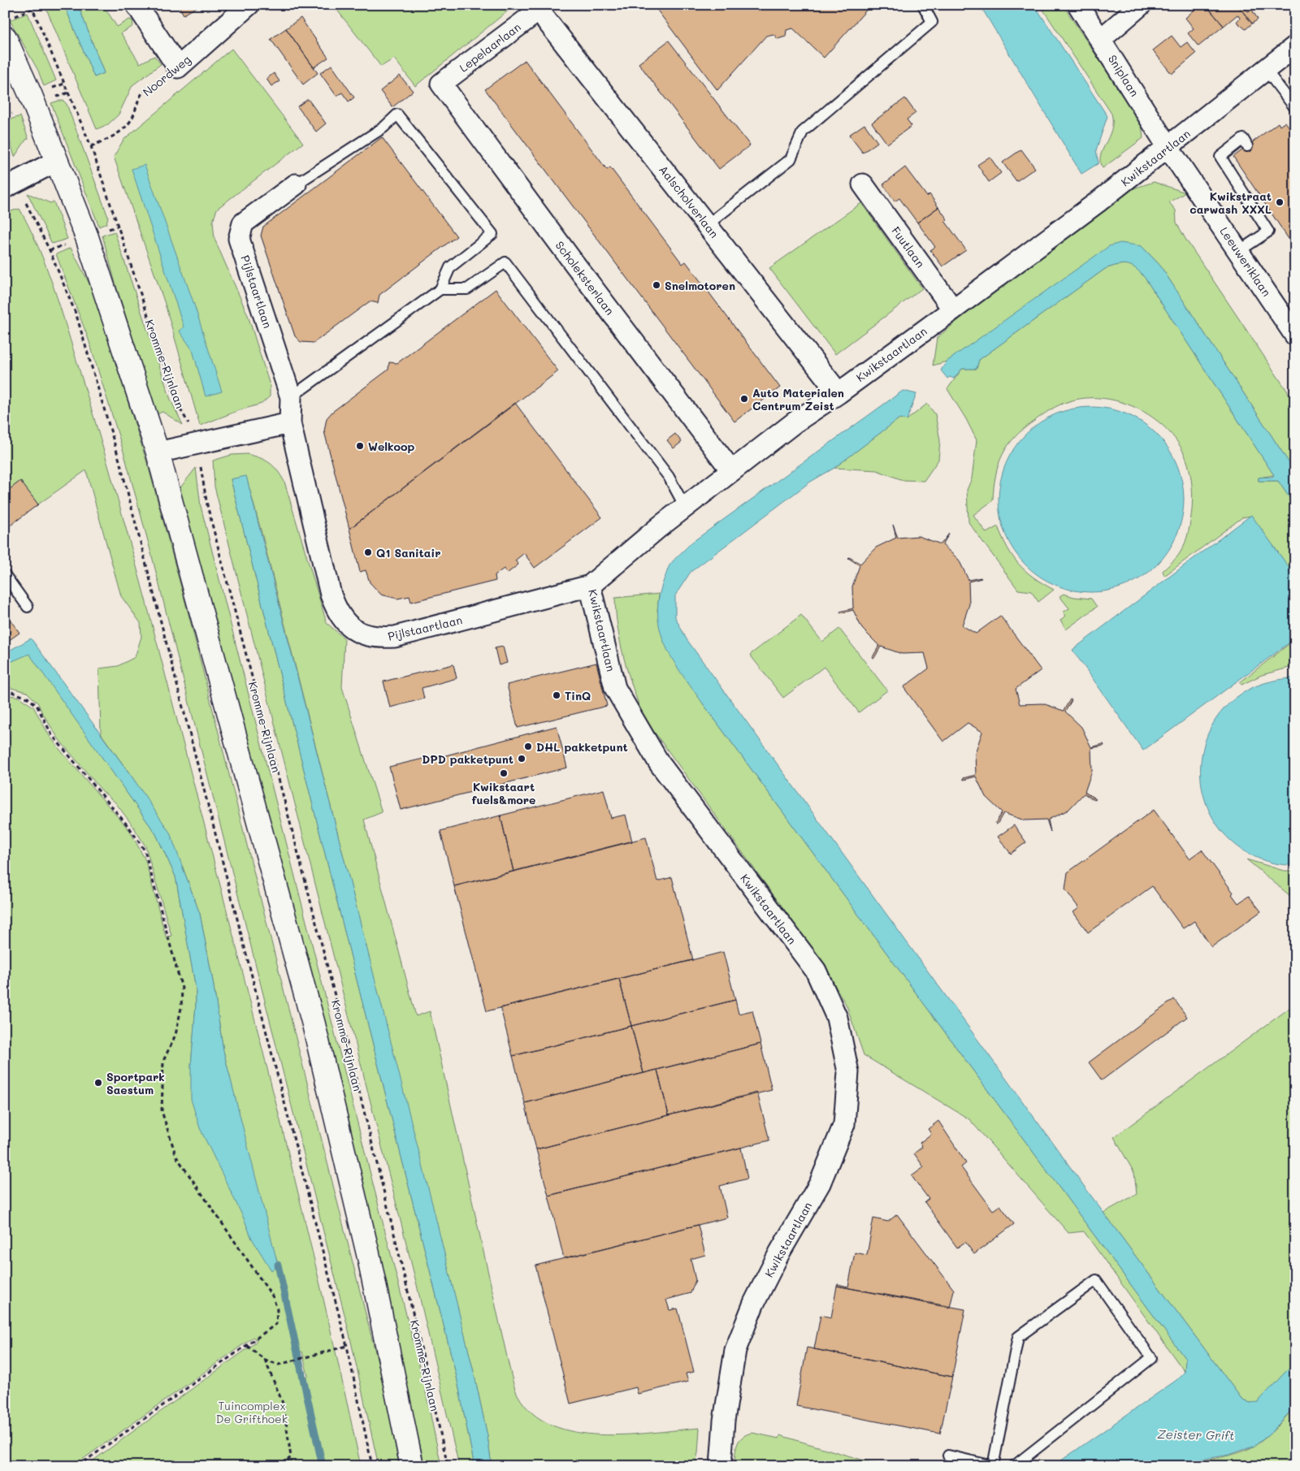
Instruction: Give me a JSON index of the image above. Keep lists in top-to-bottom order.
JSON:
{
  "streets": {
    "street": [
      "Lepelaarlaan",
      "Noordweg",
      "Sniplaan",
      "Kwikstaartlaan",
      "Aalscholverlaan",
      "Fuutlaan",
      "Leeuweriklaan",
      "Scholeksterlaan",
      "Pijlstaartlaan"
    ],
    "path": ["Kromme-Rijnlaan"]
  },
  "crossings": [
    ["Lepelaarlaan", "Aalscholverlaan"],
    ["Lepelaarlaan", "Scholeksterlaan"],
    ["Noordweg", "Kromme-Rijnlaan"],
    ["Sniplaan", "Kwikstaartlaan"],
    ["Sniplaan", "Leeuweriklaan"],
    ["Kwikstaartlaan", "Aalscholverlaan"],
    ["Kwikstaartlaan", "Fuutlaan"],
    ["Kwikstaartlaan", "Leeuweriklaan"],
    ["Kwikstaartlaan", "Scholeksterlaan"],
    ["Kwikstaartlaan", "Pijlstaartlaan"]
  ],
  "water": ["Zeister Grift"],
  "parks": ["Tuincomplex De Grifthoek"],
  "places": [
    "Kwikstraat carwash XXXL",
    "Snelmotoren",
    "Auto Materialen Centrum Zeist",
    "Welkoop",
    "Q1 Sanitair",
    "TinQ",
    "DHL pakketpunt",
    "DPD pakketpunt",
    "Kwikstaart fuels&more",
    "Sportpark Saestum"
  ]
}
